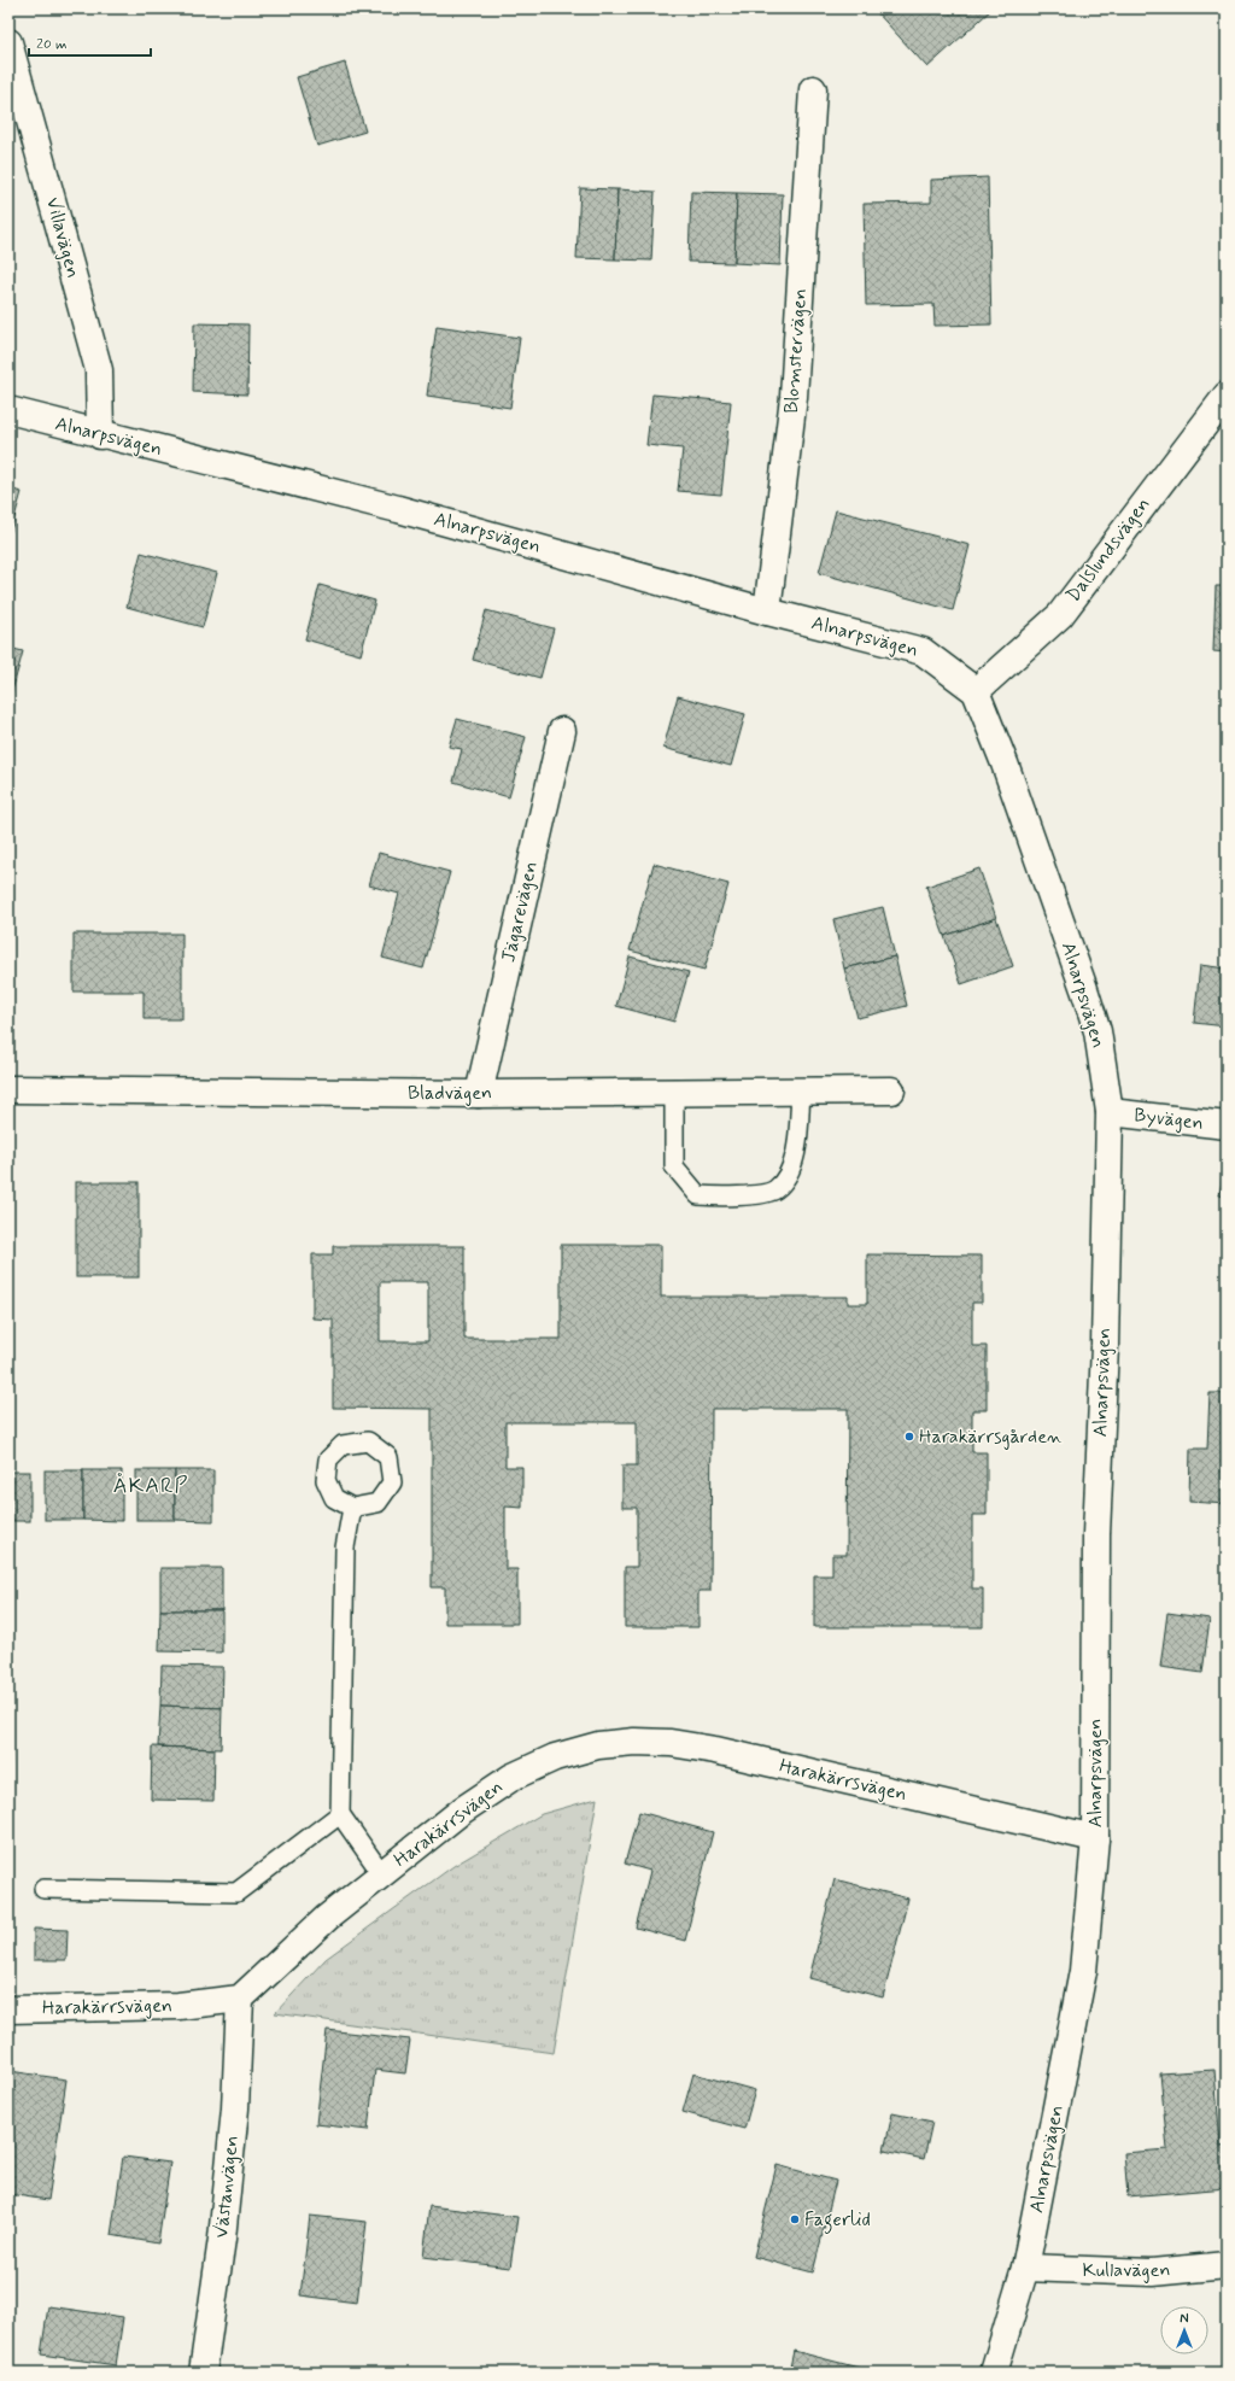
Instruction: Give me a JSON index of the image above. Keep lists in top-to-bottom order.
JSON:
{
  "streets": {
    "street": [
      "Villavägen",
      "Blomstervägen",
      "Alnarpsvägen",
      "Dalslundsvägen",
      "Jägarevägen",
      "Bladvägen",
      "Byvägen",
      "Harakärrsvägen",
      "Västanvägen",
      "Kullavägen"
    ]
  },
  "crossings": [
    ["Villavägen", "Alnarpsvägen"],
    ["Blomstervägen", "Alnarpsvägen"],
    ["Alnarpsvägen", "Dalslundsvägen"],
    ["Alnarpsvägen", "Byvägen"],
    ["Alnarpsvägen", "Harakärrsvägen"],
    ["Alnarpsvägen", "Kullavägen"],
    ["Jägarevägen", "Bladvägen"],
    ["Harakärrsvägen", "Västanvägen"]
  ],
  "districts": ["ÅKARP"],
  "places": ["Harakärrsgården", "Fagerlid"],
  "scale_bar": "20 m",
  "north": "top"
}
